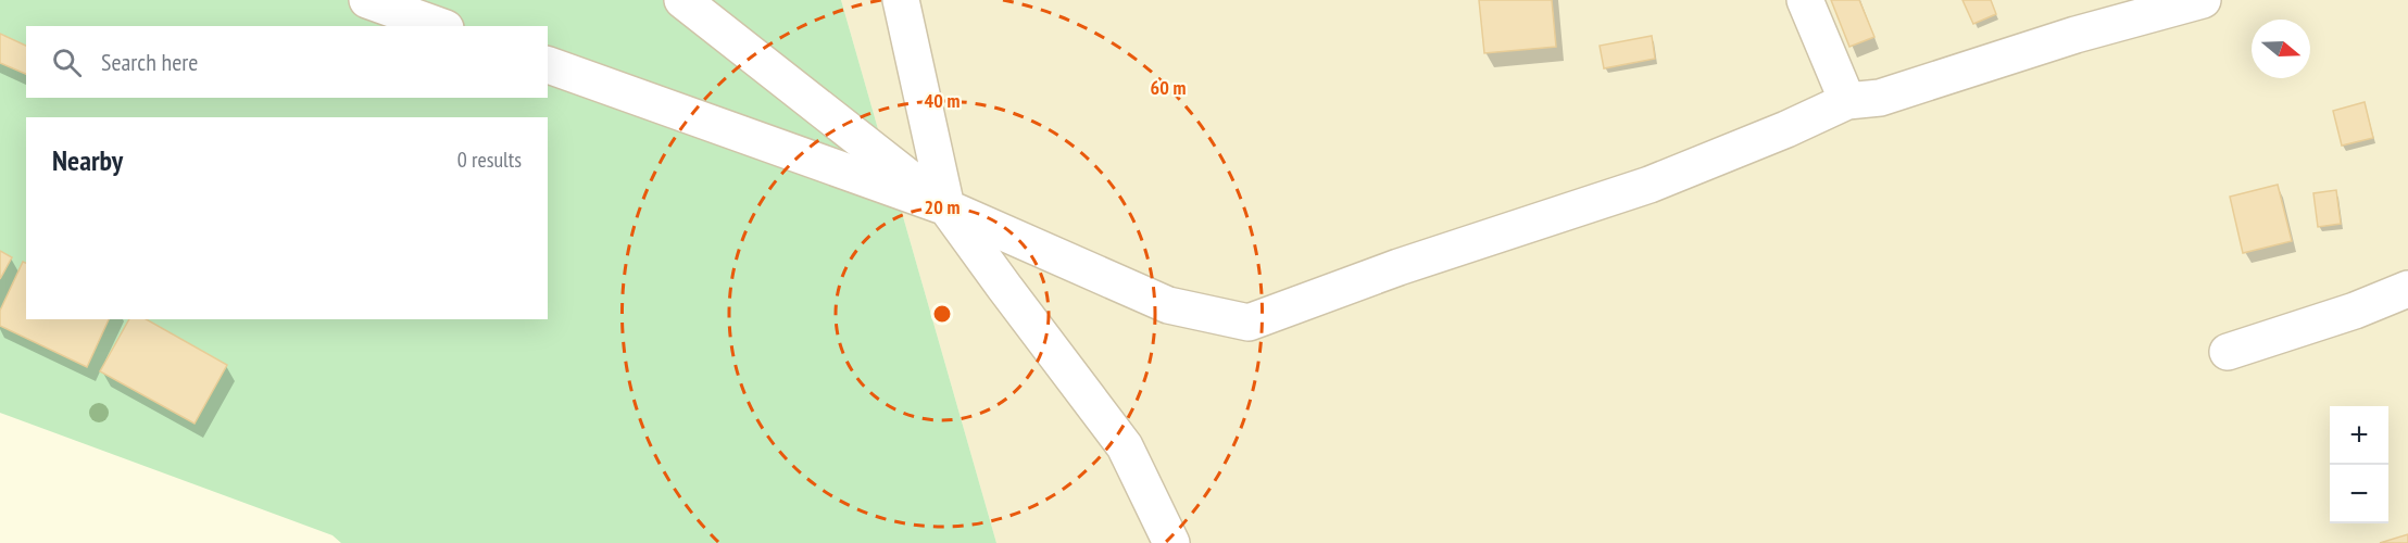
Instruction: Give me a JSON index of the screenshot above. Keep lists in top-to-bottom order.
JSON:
{
  "north": "right",
  "page": {
    "search": "Search here",
    "heading": ["Nearby", "0 results"],
    "map_buttons": ["+", "−"]
  },
  "rings": ["60 m", "40 m", "20 m"]
}
